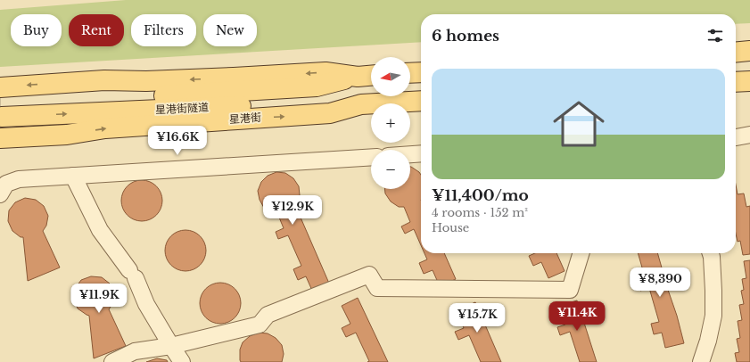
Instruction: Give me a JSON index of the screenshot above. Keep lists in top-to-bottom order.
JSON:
{
  "streets": {
    "main road": ["星港街隧道", "星港街"]
  },
  "crossings": [
    ["星港街隧道", "星港街"]
  ],
  "north": "left",
  "page": {
    "chip": [
      "Buy",
      "Rent",
      "Filters",
      "New"
    ],
    "heading": "6 homes",
    "map_buttons": ["+", "−"],
    "list": [
      {
        "name": "¥11,400/mo",
        "note": "4 rooms · 152 m² · House"
      }
    ],
    "price": [
      "¥16.6K",
      "¥12.9K",
      "¥8,390",
      "¥11.9K",
      "¥11.4K",
      "¥15.7K"
    ]
  }
}
